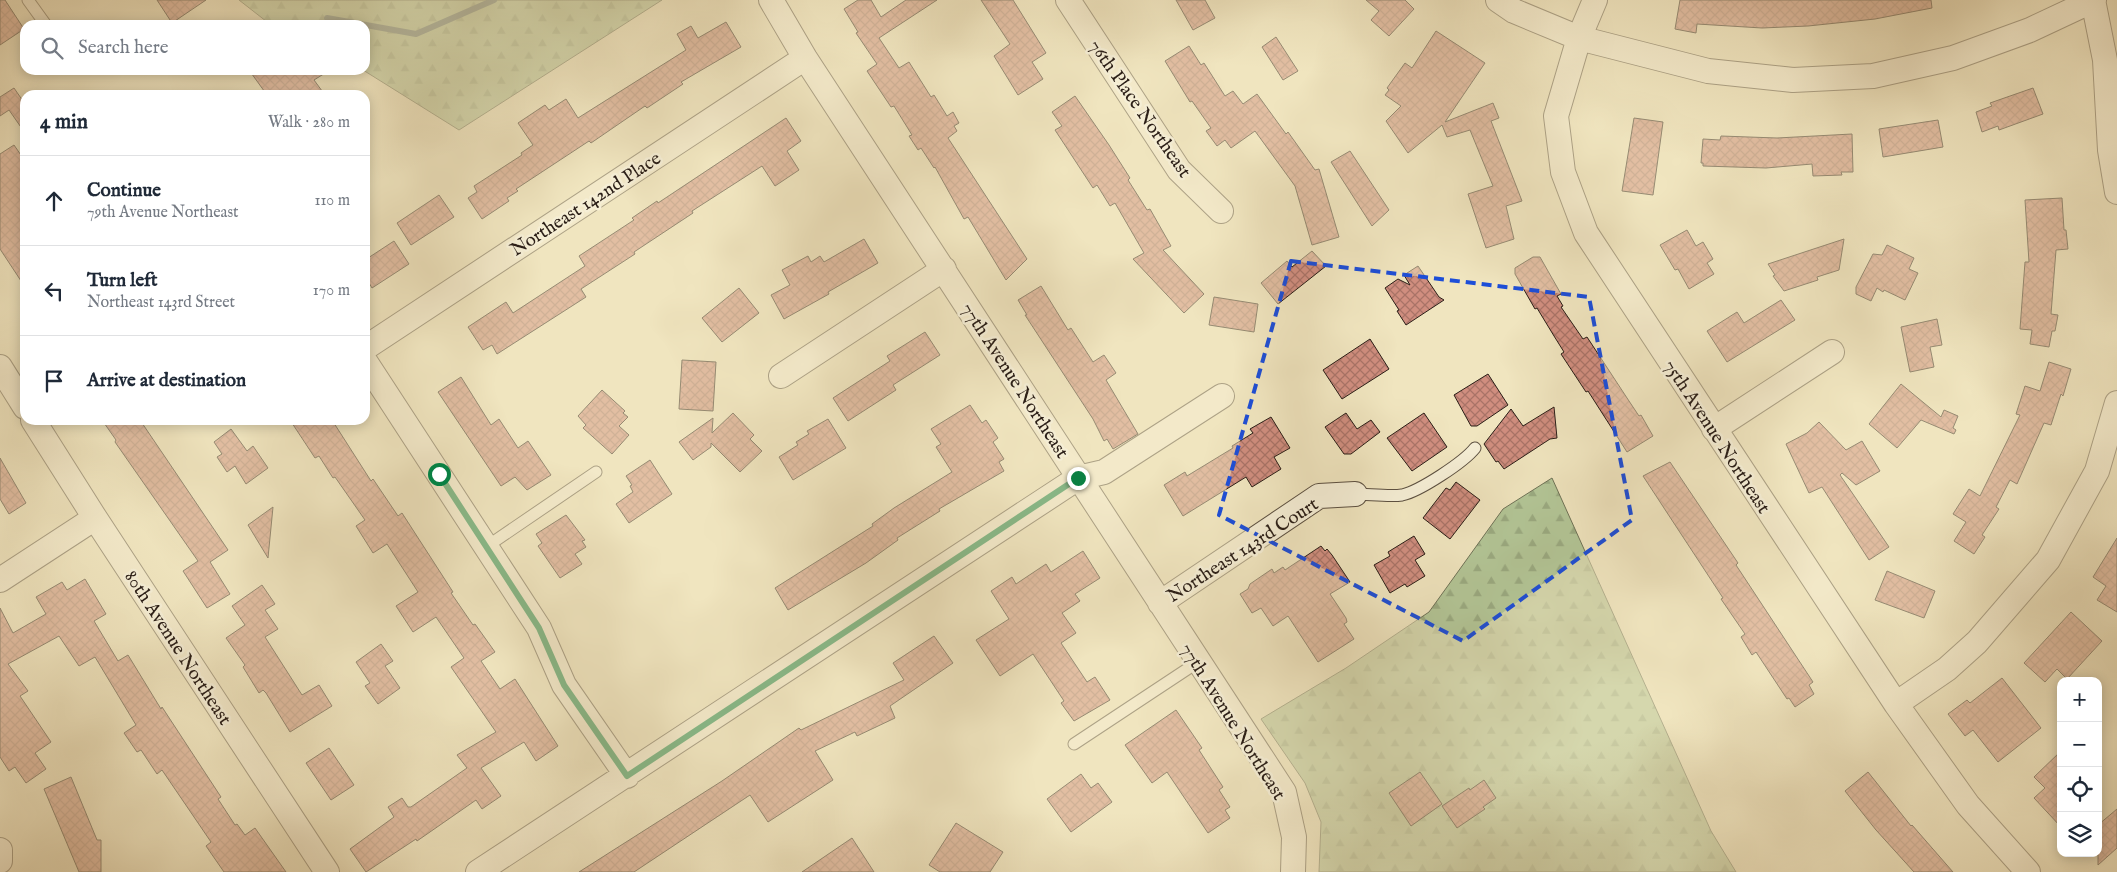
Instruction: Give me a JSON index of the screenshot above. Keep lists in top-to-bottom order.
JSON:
{
  "streets": {
    "street": [
      "76th Place Northeast",
      "Northeast 142nd Place",
      "77th Avenue Northeast",
      "75th Avenue Northeast",
      "Northeast 143rd Court",
      "80th Avenue Northeast"
    ]
  },
  "crossings": [
    ["Northeast 142nd Place", "77th Avenue Northeast"],
    ["77th Avenue Northeast", "Northeast 143rd Court"]
  ],
  "page": {
    "search": "Search here",
    "heading": ["4 min", "Walk · 280 m"],
    "list": [
      ["Continue", "79th Avenue Northeast", "110 m"],
      ["Turn left", "Northeast 143rd Street", "170 m"],
      "Arrive at destination"
    ],
    "map_buttons": ["+", "−"]
  }
}
